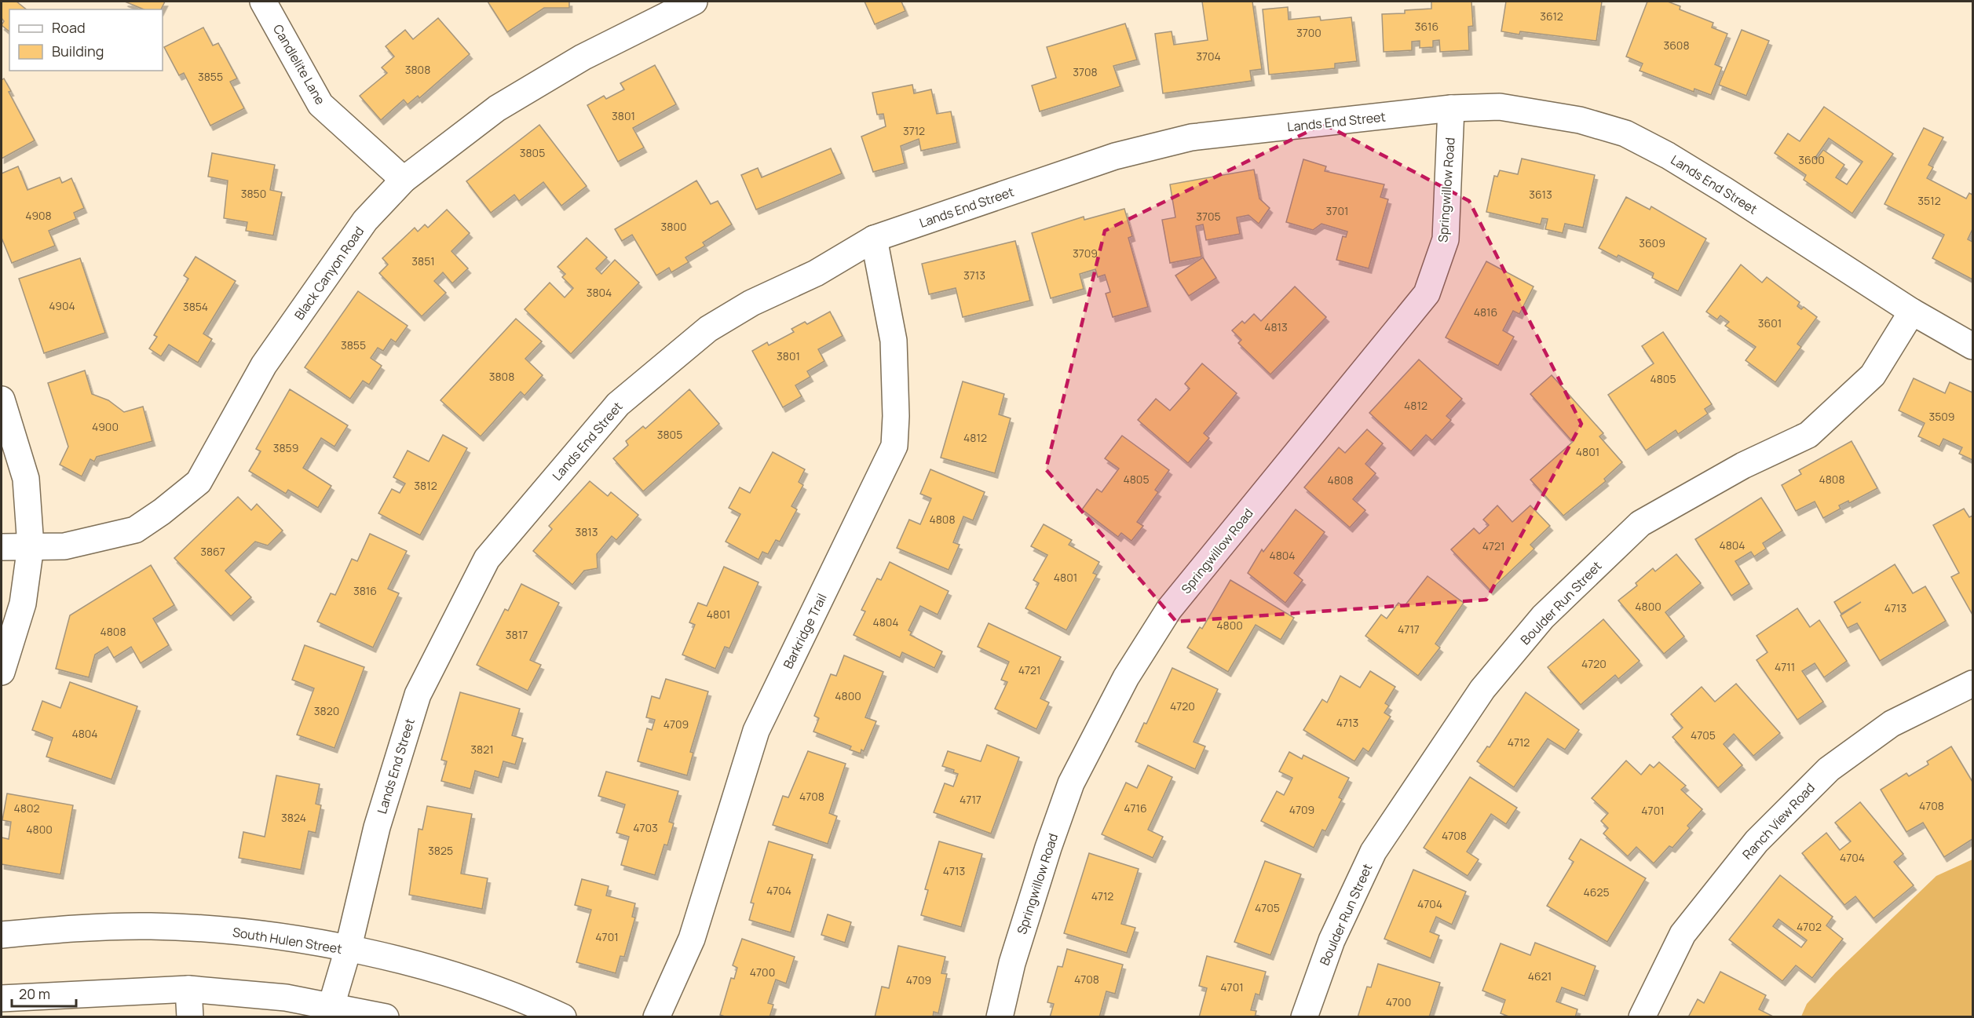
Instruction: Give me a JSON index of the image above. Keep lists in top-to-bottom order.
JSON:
{
  "streets": {
    "street": [
      "Candlelite Lane",
      "Lands End Street",
      "Springwillow Road",
      "Black Canyon Road",
      "Boulder Run Street",
      "Barkridge Trail",
      "Ranch View Road",
      "South Hulen Street"
    ]
  },
  "crossings": [
    ["Candlelite Lane", "Black Canyon Road"],
    ["Lands End Street", "Springwillow Road"],
    ["Lands End Street", "Boulder Run Street"],
    ["Lands End Street", "Barkridge Trail"],
    ["Lands End Street", "South Hulen Street"]
  ],
  "house_numbers": [
    "3612",
    "3616",
    "3700",
    "3608",
    "3704",
    "3808",
    "3708",
    "3855",
    "3801",
    "3712",
    "3805",
    "3600",
    "3850",
    "3613",
    "3512",
    "3701",
    "4908",
    "3705",
    "3800",
    "3609",
    "3709",
    "3851",
    "3713",
    "3804",
    "4904",
    "3854",
    "4816",
    "3601",
    "4813",
    "3855",
    "3801",
    "3808",
    "4805",
    "4812",
    "3509",
    "4900",
    "3805",
    "4812",
    "3859",
    "4801",
    "4805",
    "4808",
    "4808",
    "3812",
    "4808",
    "3813",
    "4804",
    "4721",
    "3867",
    "4804",
    "4801",
    "3816",
    "4800",
    "4713",
    "4801",
    "4804",
    "4800",
    "4717",
    "4808",
    "3817",
    "4720",
    "4711",
    "4721",
    "4800",
    "4720",
    "3820",
    "4713",
    "4709",
    "4804",
    "4705",
    "4712",
    "3821",
    "4708",
    "4717",
    "4708",
    "4802",
    "4716",
    "4709",
    "4701",
    "3824",
    "4703",
    "4800",
    "4708",
    "3825",
    "4704",
    "4713",
    "4704",
    "4625",
    "4712",
    "4704",
    "4705",
    "4702",
    "4701",
    "4700",
    "4621",
    "4708",
    "4709",
    "4701",
    "4700"
  ],
  "legend": ["Road", "Building"],
  "scale_bar": "20 m"
}
